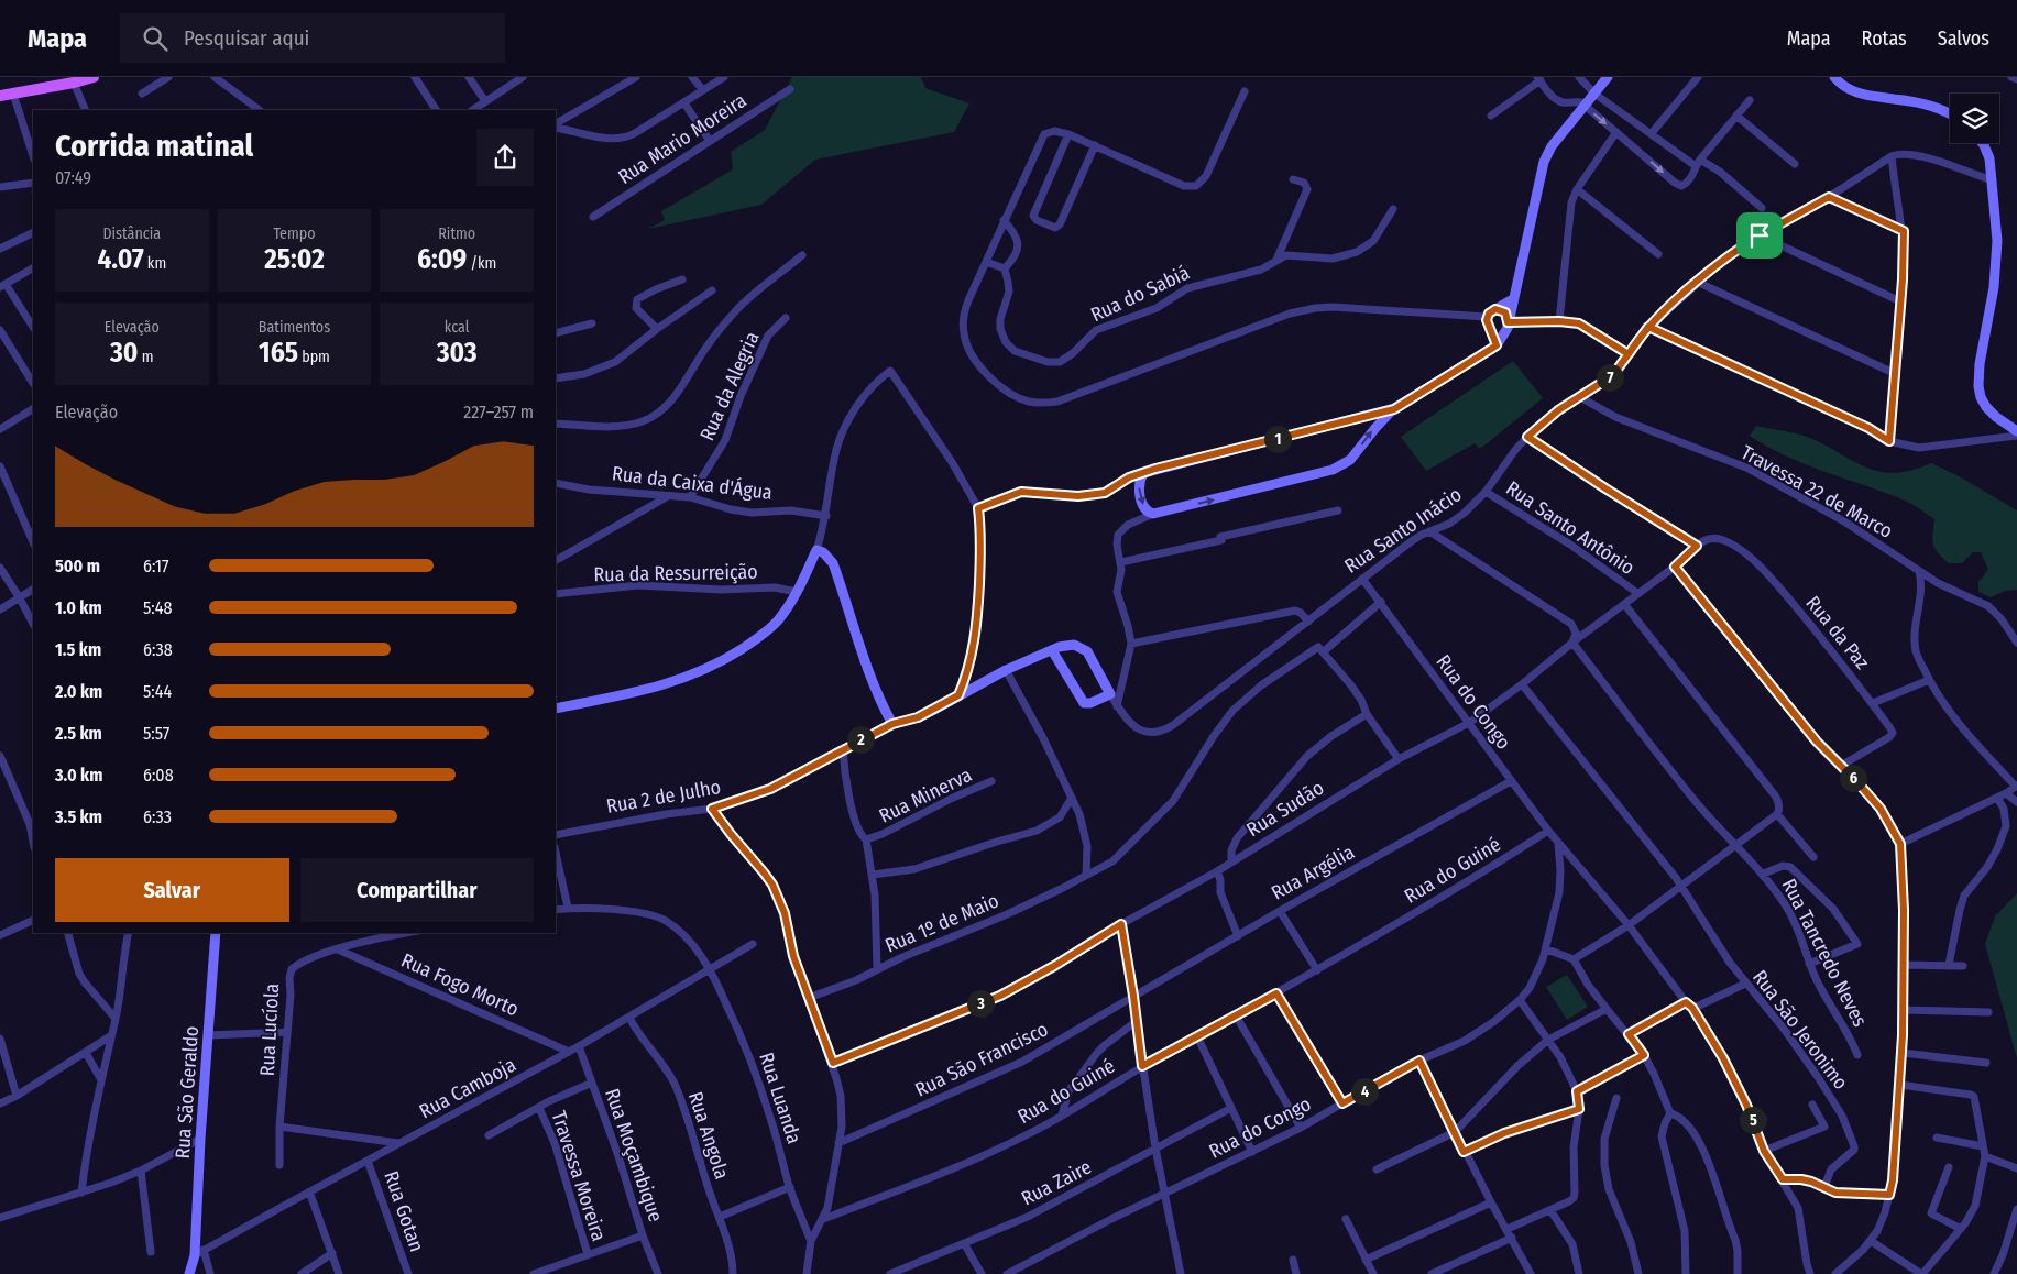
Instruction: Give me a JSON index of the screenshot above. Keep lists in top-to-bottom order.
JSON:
{
  "streets": {
    "street": [
      "Rua Mario Moreira",
      "Rua do Sabiá",
      "Rua da Alegria",
      "Rua da Caixa d'Água",
      "Travessa 22 de Marco",
      "Rua Santo Antônio",
      "Rua Santo Inácio",
      "Rua da Ressurreição",
      "Rua da Paz",
      "Rua do Congo",
      "Rua Minerva",
      "Rua 2 de Julho",
      "Rua Sudão",
      "Rua do Guiné",
      "Rua Argélia",
      "Rua 1º de Maio",
      "Rua Tancredo Neves",
      "Rua Fogo Morto",
      "Rua Lucíola",
      "Rua São Jeronimo",
      "Rua São Francisco",
      "Rua Camboja",
      "Rua São Geraldo",
      "Rua Luanda",
      "Rua Angola",
      "Rua Moçambique",
      "Travessa Moreira",
      "Rua Zaire",
      "Rua Gotan"
    ]
  },
  "crossings": [
    ["Rua da Alegria", "Rua da Caixa d'Água"],
    ["Travessa 22 de Marco", "Rua Santo Inácio"],
    ["Rua Santo Antônio", "Rua Santo Inácio"],
    ["Rua Santo Antônio", "Rua Sudão"],
    ["Rua Santo Inácio", "Rua do Congo"],
    ["Rua Santo Inácio", "Rua 2 de Julho"],
    ["Rua Santo Inácio", "Rua Tancredo Neves"],
    ["Rua da Paz", "Rua Sudão"],
    ["Rua do Congo", "Rua Sudão"],
    ["Rua do Congo", "Rua do Guiné"],
    ["Rua do Congo", "Rua Argélia"],
    ["Rua Sudão", "Rua Tancredo Neves"],
    ["Rua Sudão", "Rua São Jeronimo"],
    ["Rua Argélia", "Rua São Francisco"],
    ["Rua Fogo Morto", "Rua Lucíola"],
    ["Rua Fogo Morto", "Rua Camboja"],
    ["Rua Camboja", "Rua São Geraldo"],
    ["Rua Camboja", "Rua Luanda"],
    ["Rua Camboja", "Rua Angola"],
    ["Rua Camboja", "Rua Moçambique"],
    ["Rua Camboja", "Rua Gotan"],
    ["Rua Moçambique", "Travessa Moreira"]
  ],
  "page": {
    "header": "Mapa",
    "search": "Pesquisar aqui",
    "nav": ["Mapa", "Rotas", "Salvos"],
    "heading": ["Corrida matinal", "07:49"],
    "stats": [
      ["Distância", "4.07 km"],
      ["Tempo", "25:02"],
      ["Ritmo", "6:09 /km"],
      ["Elevação", "30 m"],
      ["Batimentos", "165 bpm"],
      ["kcal", "303"]
    ],
    "pins": [
      "7",
      "1",
      "2",
      "6",
      "3",
      "4",
      "5"
    ],
    "chart": ["Elevação", "227–257 m"],
    "list": [
      {
        "name": "500 m",
        "note": "6:17"
      },
      {
        "name": "1.0 km",
        "note": "5:48"
      },
      {
        "name": "1.5 km",
        "note": "6:38"
      },
      {
        "name": "2.0 km",
        "note": "5:44"
      },
      {
        "name": "2.5 km",
        "note": "5:57"
      },
      {
        "name": "3.0 km",
        "note": "6:08"
      },
      {
        "name": "3.5 km",
        "note": "6:33"
      }
    ],
    "buttons": ["Salvar", "Compartilhar"]
  }
}
